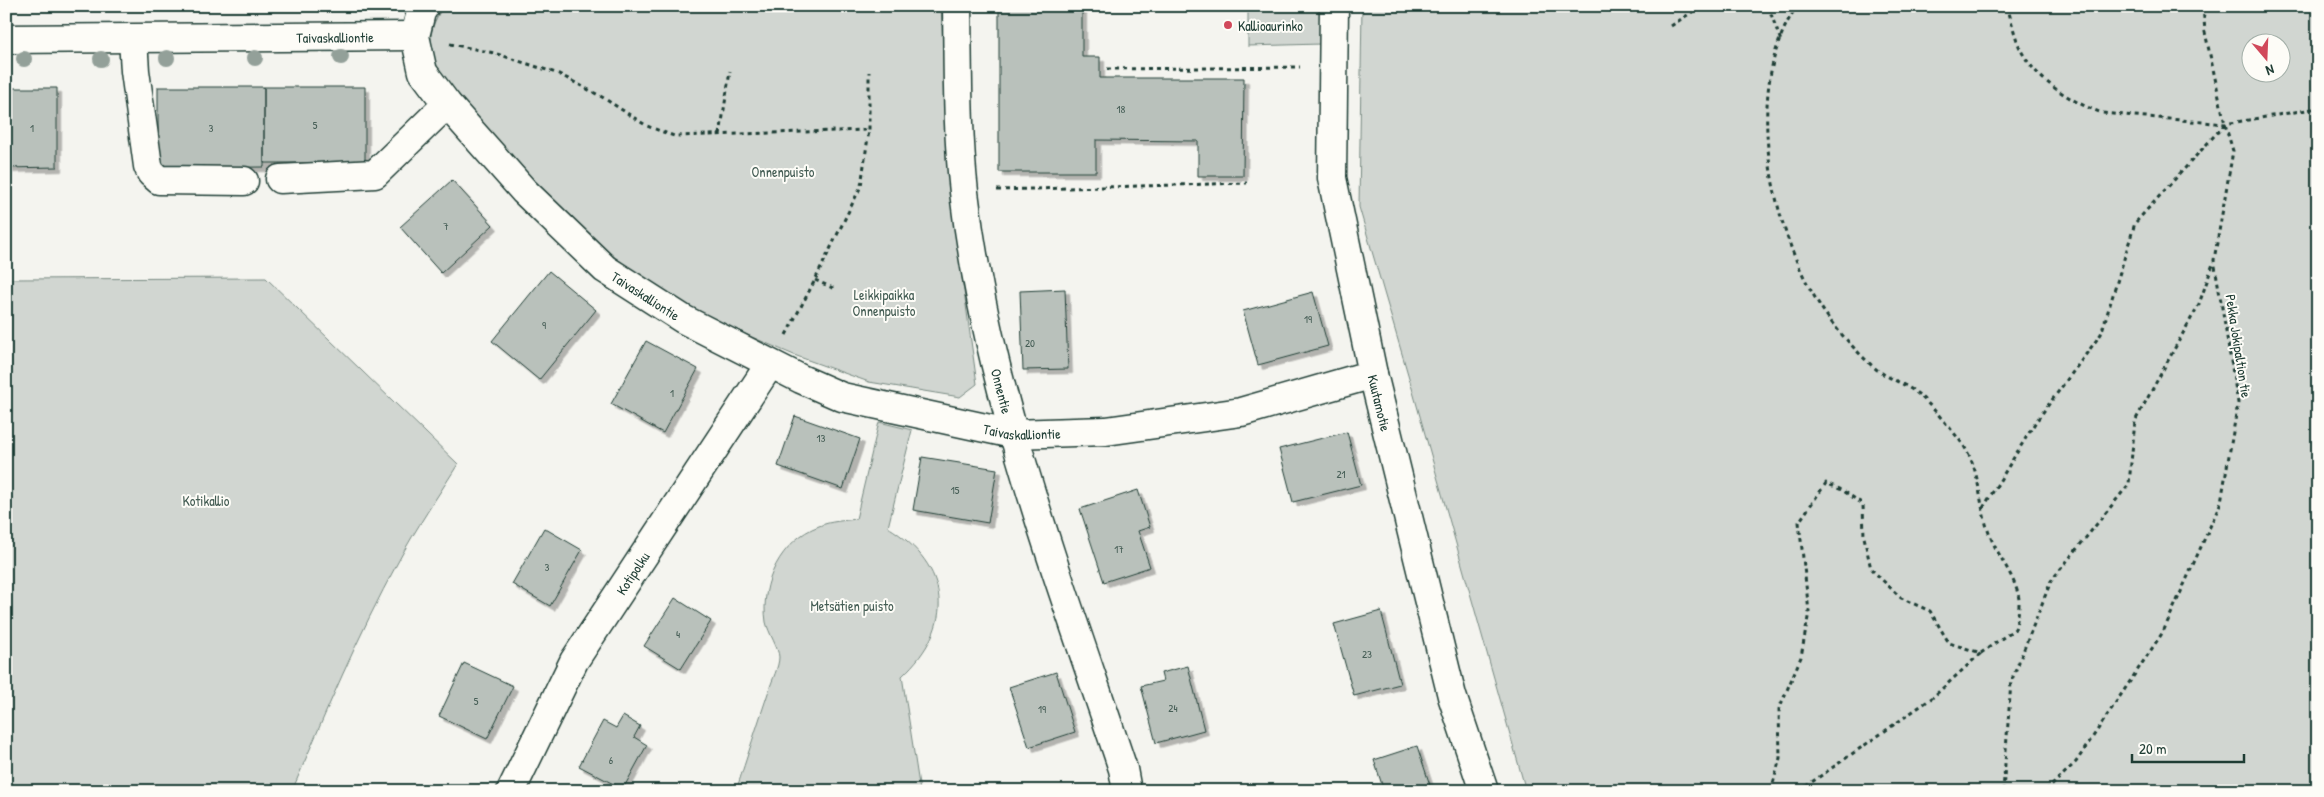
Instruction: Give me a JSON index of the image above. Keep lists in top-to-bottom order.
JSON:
{
  "streets": {
    "street": [
      "Taivaskalliontie",
      "Onnentie",
      "Kuutamotie",
      "Kotipolku"
    ],
    "path": ["Pekka Jokipaltion tie"]
  },
  "crossings": [
    ["Taivaskalliontie", "Onnentie"],
    ["Taivaskalliontie", "Kuutamotie"],
    ["Taivaskalliontie", "Kotipolku"]
  ],
  "parks": [
    "Onnenpuisto",
    "Leikkipaikka Onnenpuisto",
    "Kotikallio",
    "Metsätien puisto"
  ],
  "places": ["Kallioaurinko"],
  "house_numbers": [
    "18",
    "5",
    "1",
    "3",
    "7",
    "19",
    "9",
    "20",
    "1",
    "13",
    "21",
    "15",
    "17",
    "3",
    "4",
    "23",
    "5",
    "24",
    "19",
    "6"
  ],
  "scale_bar": "20 m",
  "north": "bottom"
}
